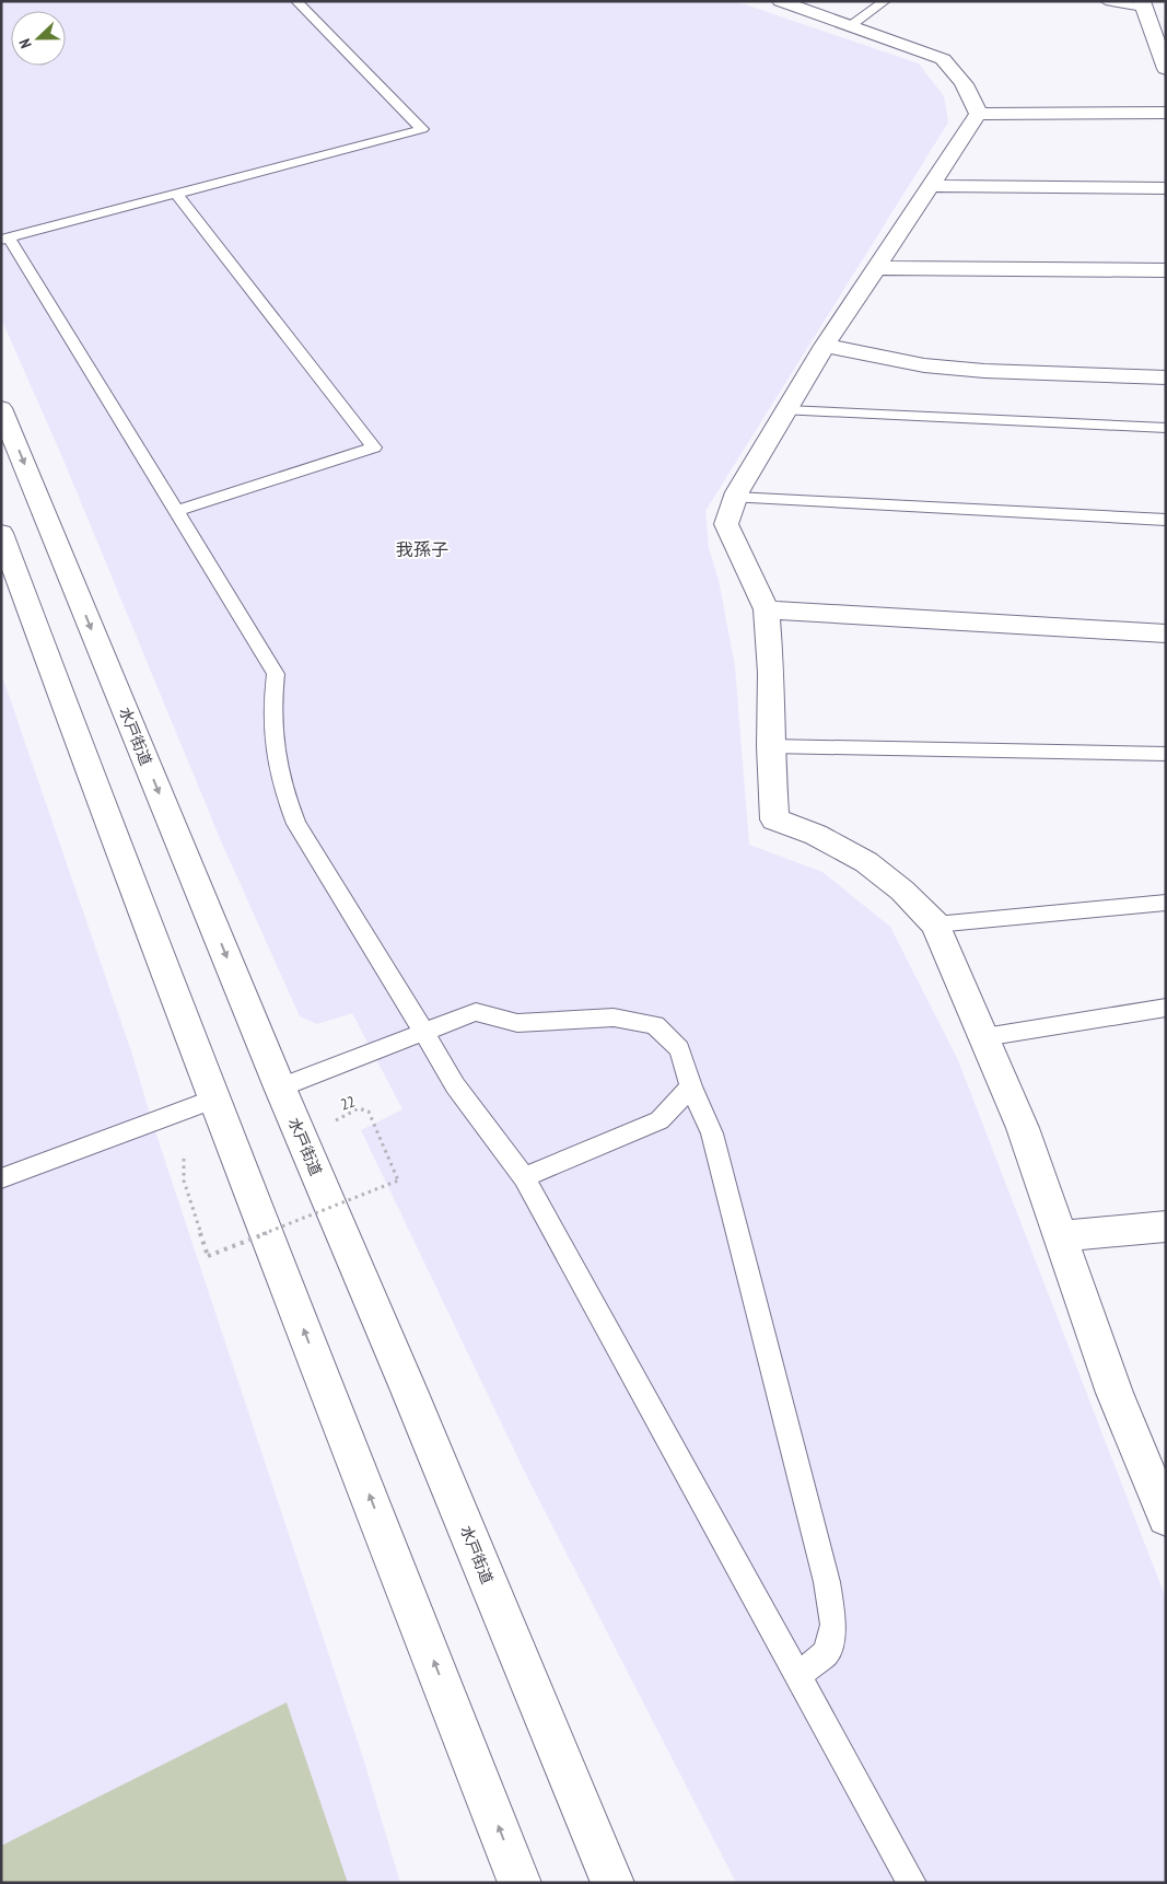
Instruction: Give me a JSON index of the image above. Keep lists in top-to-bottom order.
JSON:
{
  "streets": {
    "main road": ["水戸街道"],
    "path": ["22"]
  },
  "districts": ["我孫子"],
  "north": "left"
}
